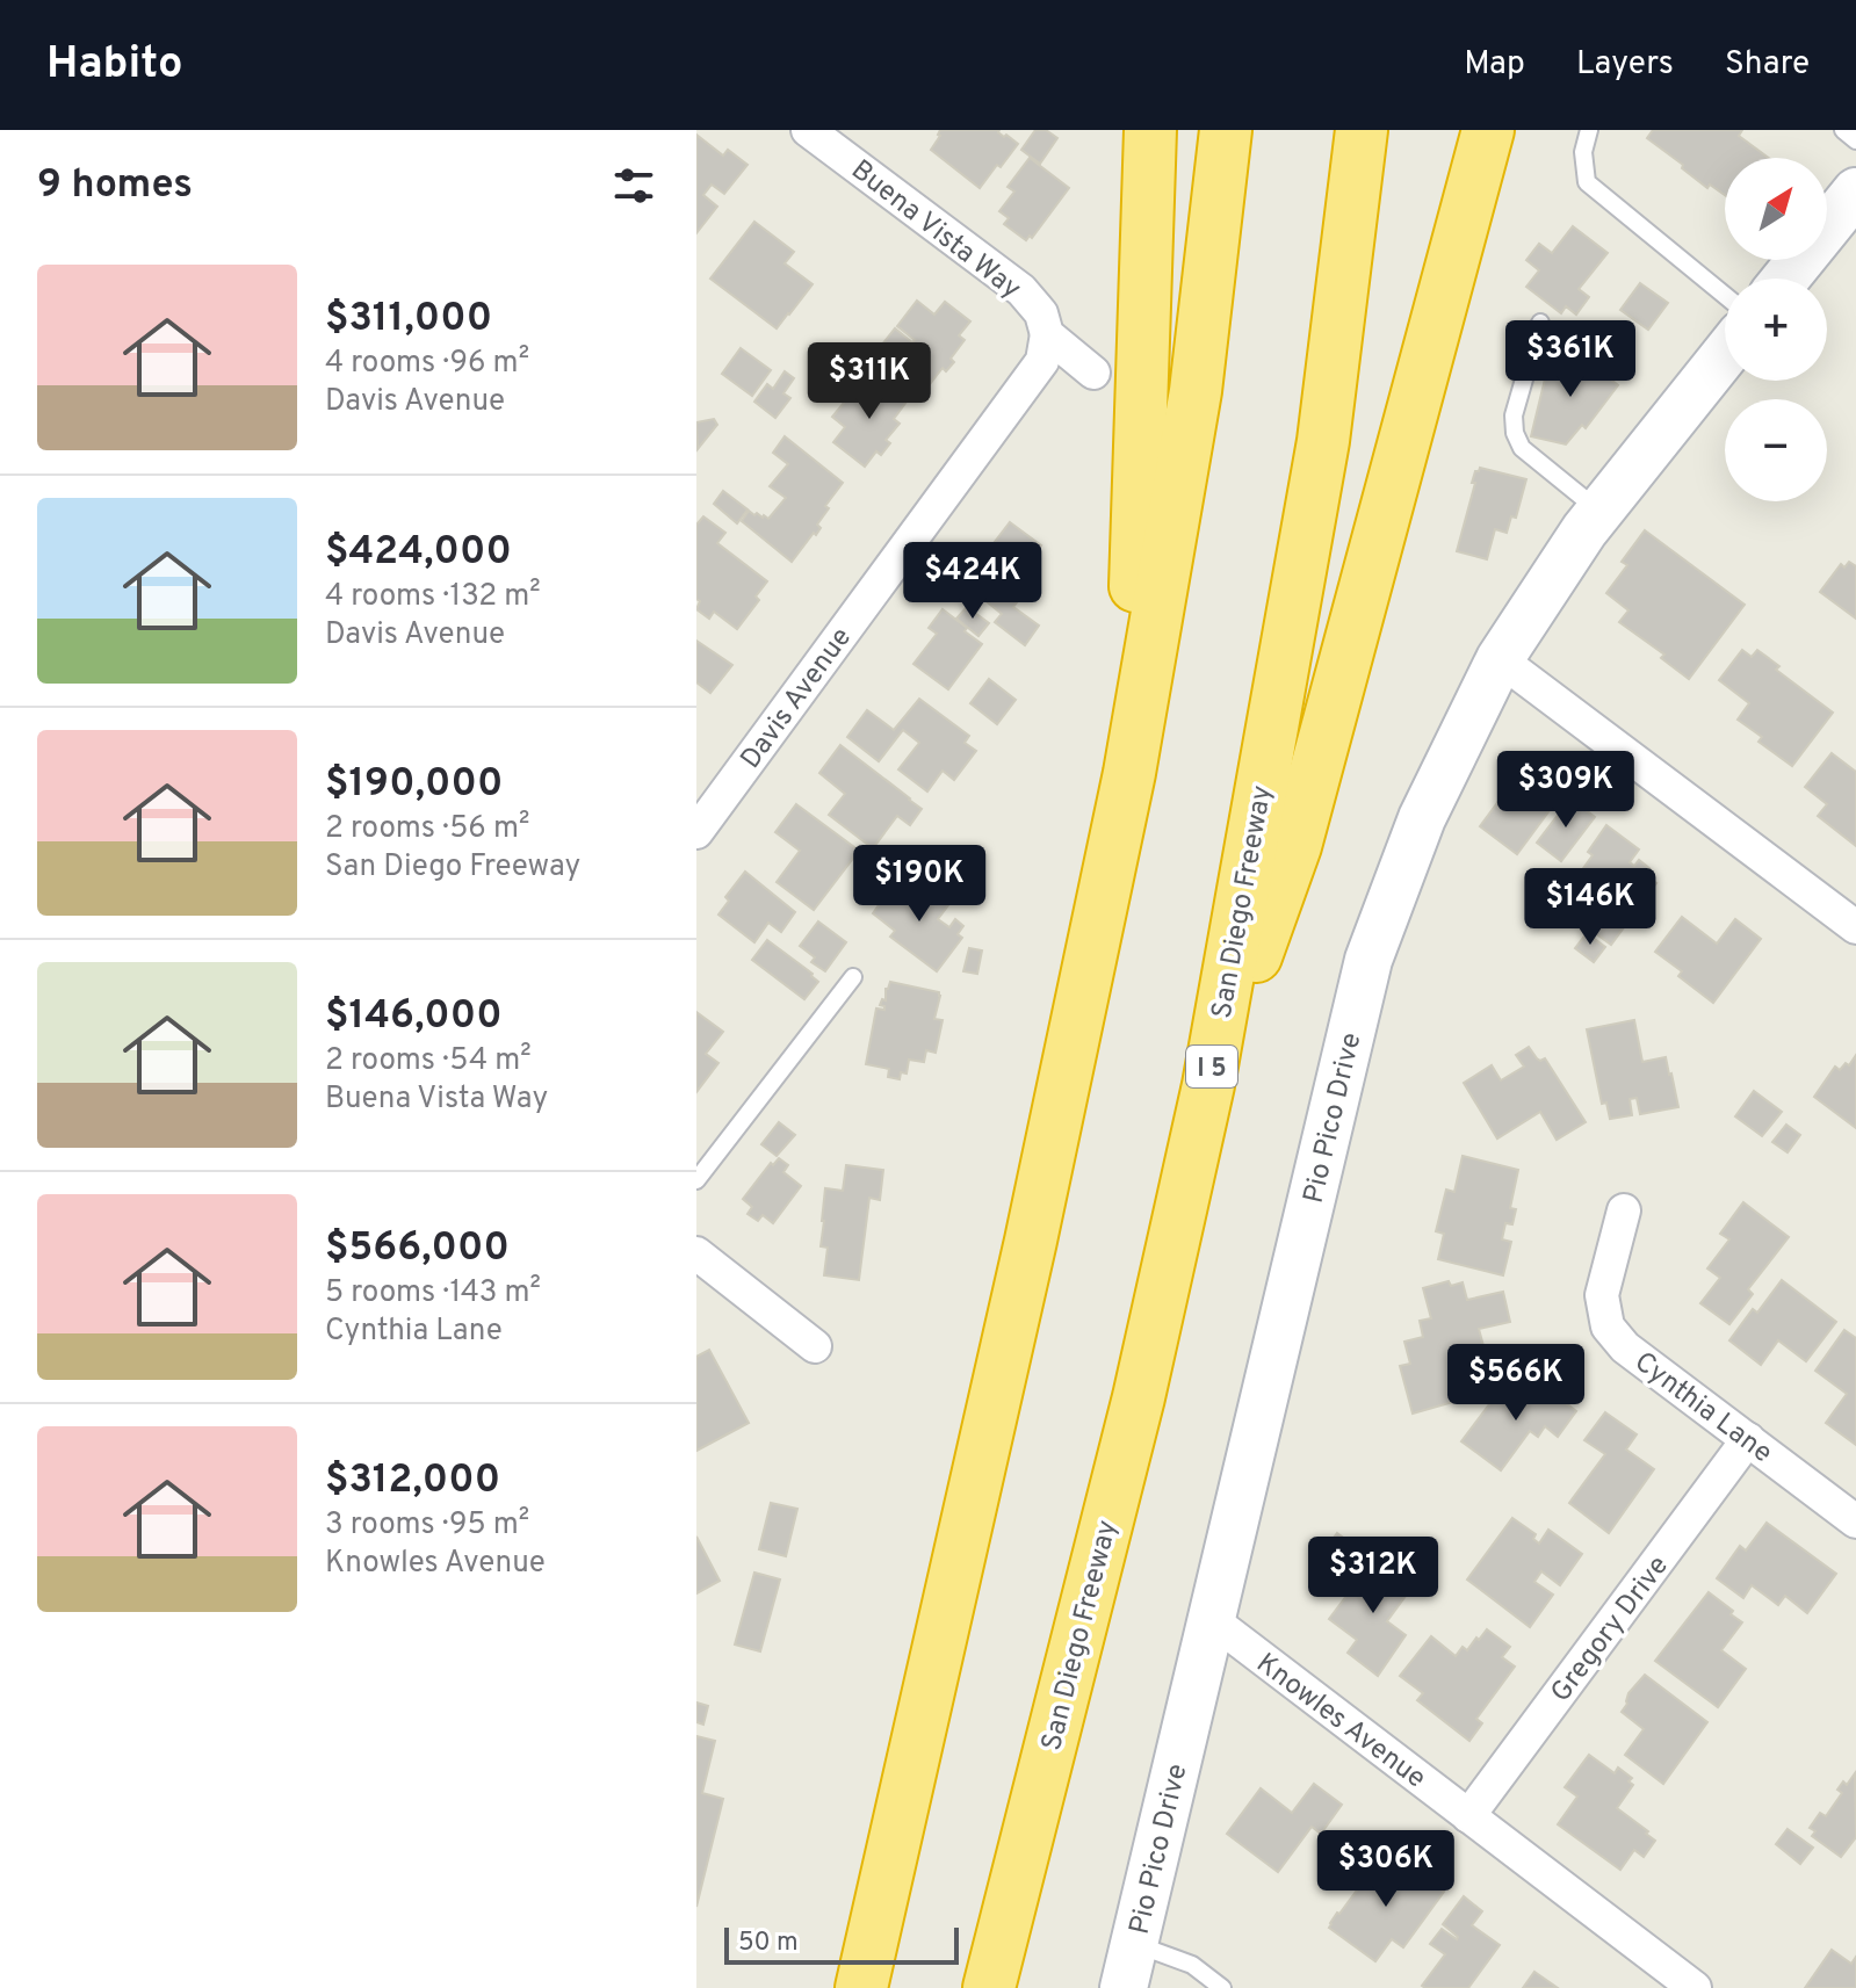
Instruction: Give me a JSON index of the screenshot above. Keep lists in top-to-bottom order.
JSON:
{
  "streets": {
    "highway": ["San Diego Freeway", "I 5"],
    "street": [
      "Buena Vista Way",
      "Davis Avenue",
      "Pio Pico Drive",
      "Cynthia Lane",
      "Gregory Drive",
      "Knowles Avenue"
    ]
  },
  "crossings": [
    ["Buena Vista Way", "Davis Avenue"],
    ["Pio Pico Drive", "Knowles Avenue"],
    ["Cynthia Lane", "Gregory Drive"],
    ["Gregory Drive", "Knowles Avenue"]
  ],
  "scale_bar": "50 m",
  "north": "top right",
  "page": {
    "header": "Habito",
    "nav": ["Map", "Layers", "Share"],
    "heading": "9 homes",
    "map_buttons": ["+", "−"],
    "list": [
      {
        "name": "$311,000",
        "note": "4 rooms · 96 m² · Davis Avenue"
      },
      {
        "name": "$424,000",
        "note": "4 rooms · 132 m² · Davis Avenue"
      },
      {
        "name": "$190,000",
        "note": "2 rooms · 56 m² · San Diego Freeway"
      },
      {
        "name": "$146,000",
        "note": "2 rooms · 54 m² · Buena Vista Way"
      },
      {
        "name": "$566,000",
        "note": "5 rooms · 143 m² · Cynthia Lane"
      },
      {
        "name": "$312,000",
        "note": "3 rooms · 95 m² · Knowles Avenue"
      }
    ],
    "price": [
      "$361K",
      "$311K",
      "$424K",
      "$309K",
      "$190K",
      "$146K",
      "$566K",
      "$312K",
      "$306K"
    ],
    "scale": "50 m"
  }
}
